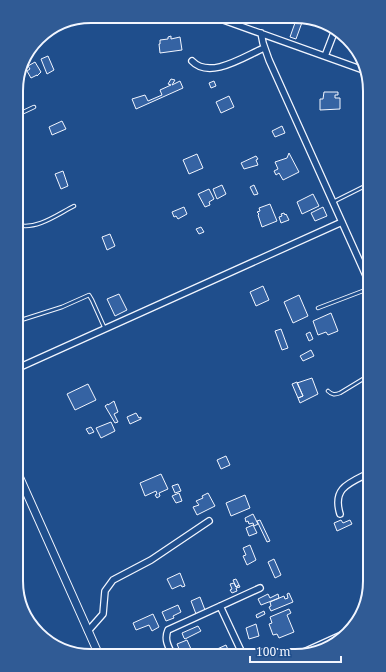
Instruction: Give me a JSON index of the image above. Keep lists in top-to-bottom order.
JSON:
{
  "scale_bar": "100 m"
}
